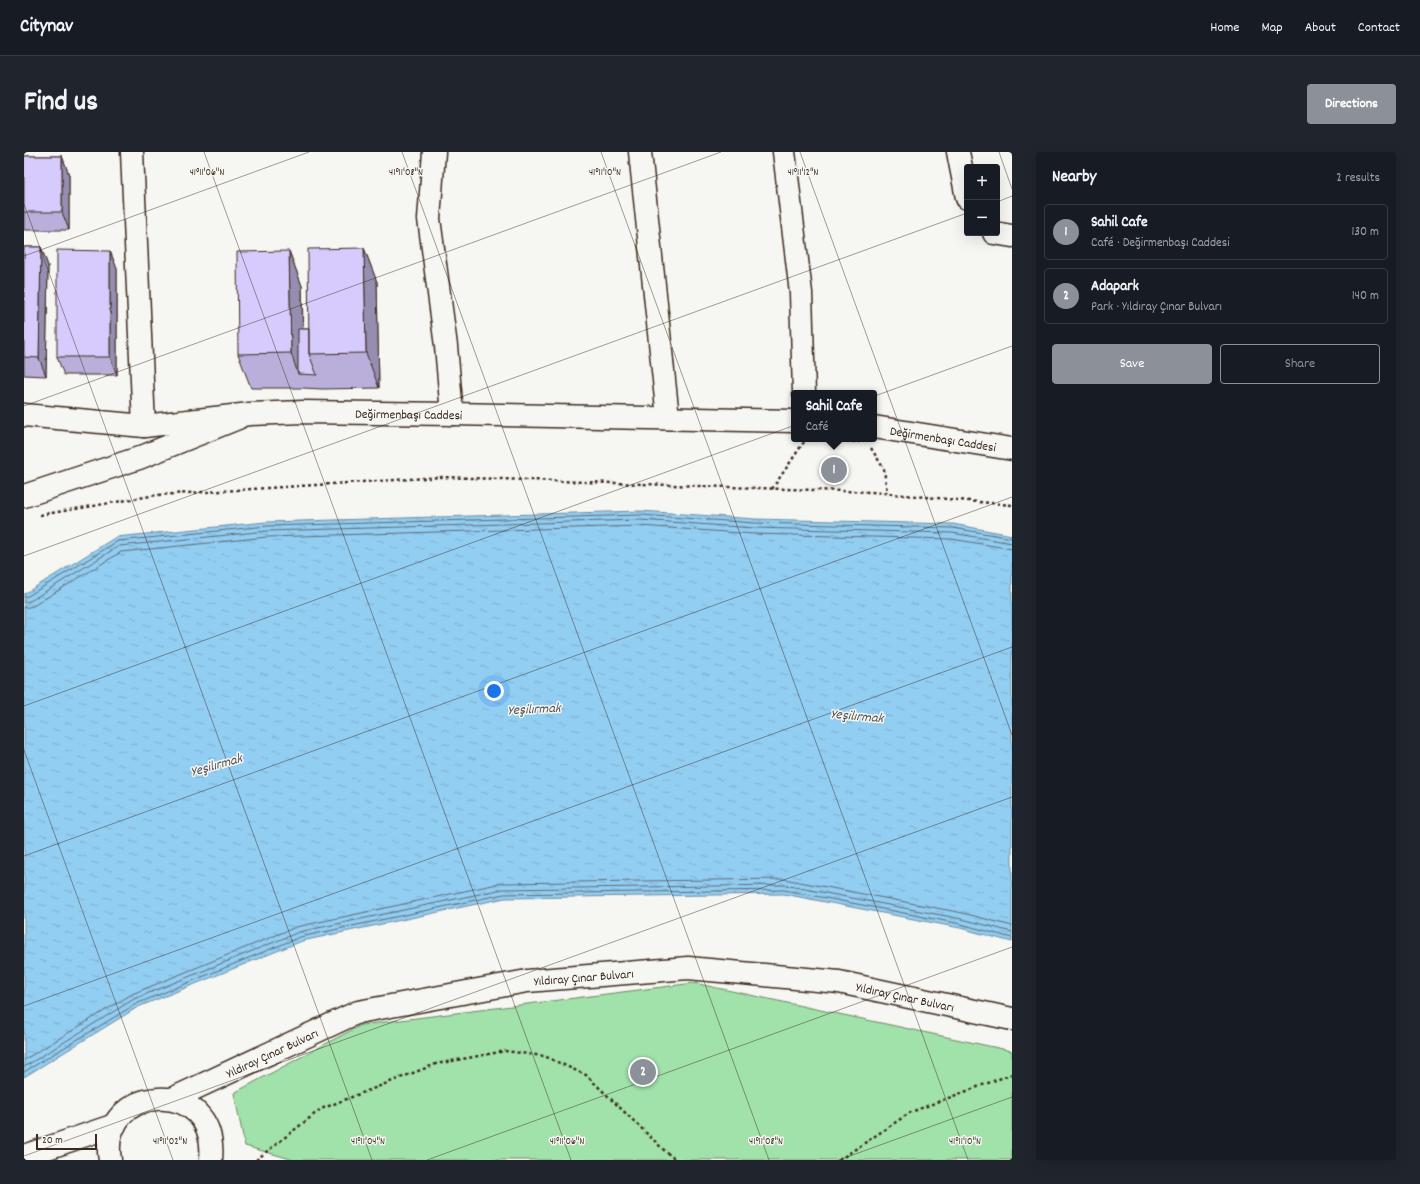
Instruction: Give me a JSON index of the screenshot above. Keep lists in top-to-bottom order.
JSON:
{
  "streets": {
    "street": ["Değirmenbaşı Caddesi", "Yıldıray Çınar Bulvarı"]
  },
  "water": ["Yeşilırmak"],
  "scale_bar": "20 m",
  "page": {
    "header": "Citynav",
    "nav": [
      "Home",
      "Map",
      "About",
      "Contact"
    ],
    "title": "Find us",
    "buttons": [
      "Directions",
      ["Save", "Share"]
    ],
    "heading": ["Nearby", "2 results"],
    "map_buttons": ["+", "−"],
    "list": [
      {
        "mark": "1",
        "name": "Sahil Cafe",
        "note": "Café · Değirmenbaşı Caddesi",
        "value": "130 m"
      },
      {
        "mark": "2",
        "name": "Adapark",
        "note": "Park · Yıldıray Çınar Bulvarı",
        "value": "140 m"
      }
    ],
    "popup": ["Sahil Cafe", "Café"],
    "pins": ["1", "2"],
    "scale": "20 m"
  },
  "coordinates": [
    "41°11'06\"N",
    "41°11'08\"N",
    "41°11'10\"N",
    "41°11'12\"N",
    "41°11'02\"N",
    "41°11'04\"N"
  ]
}
